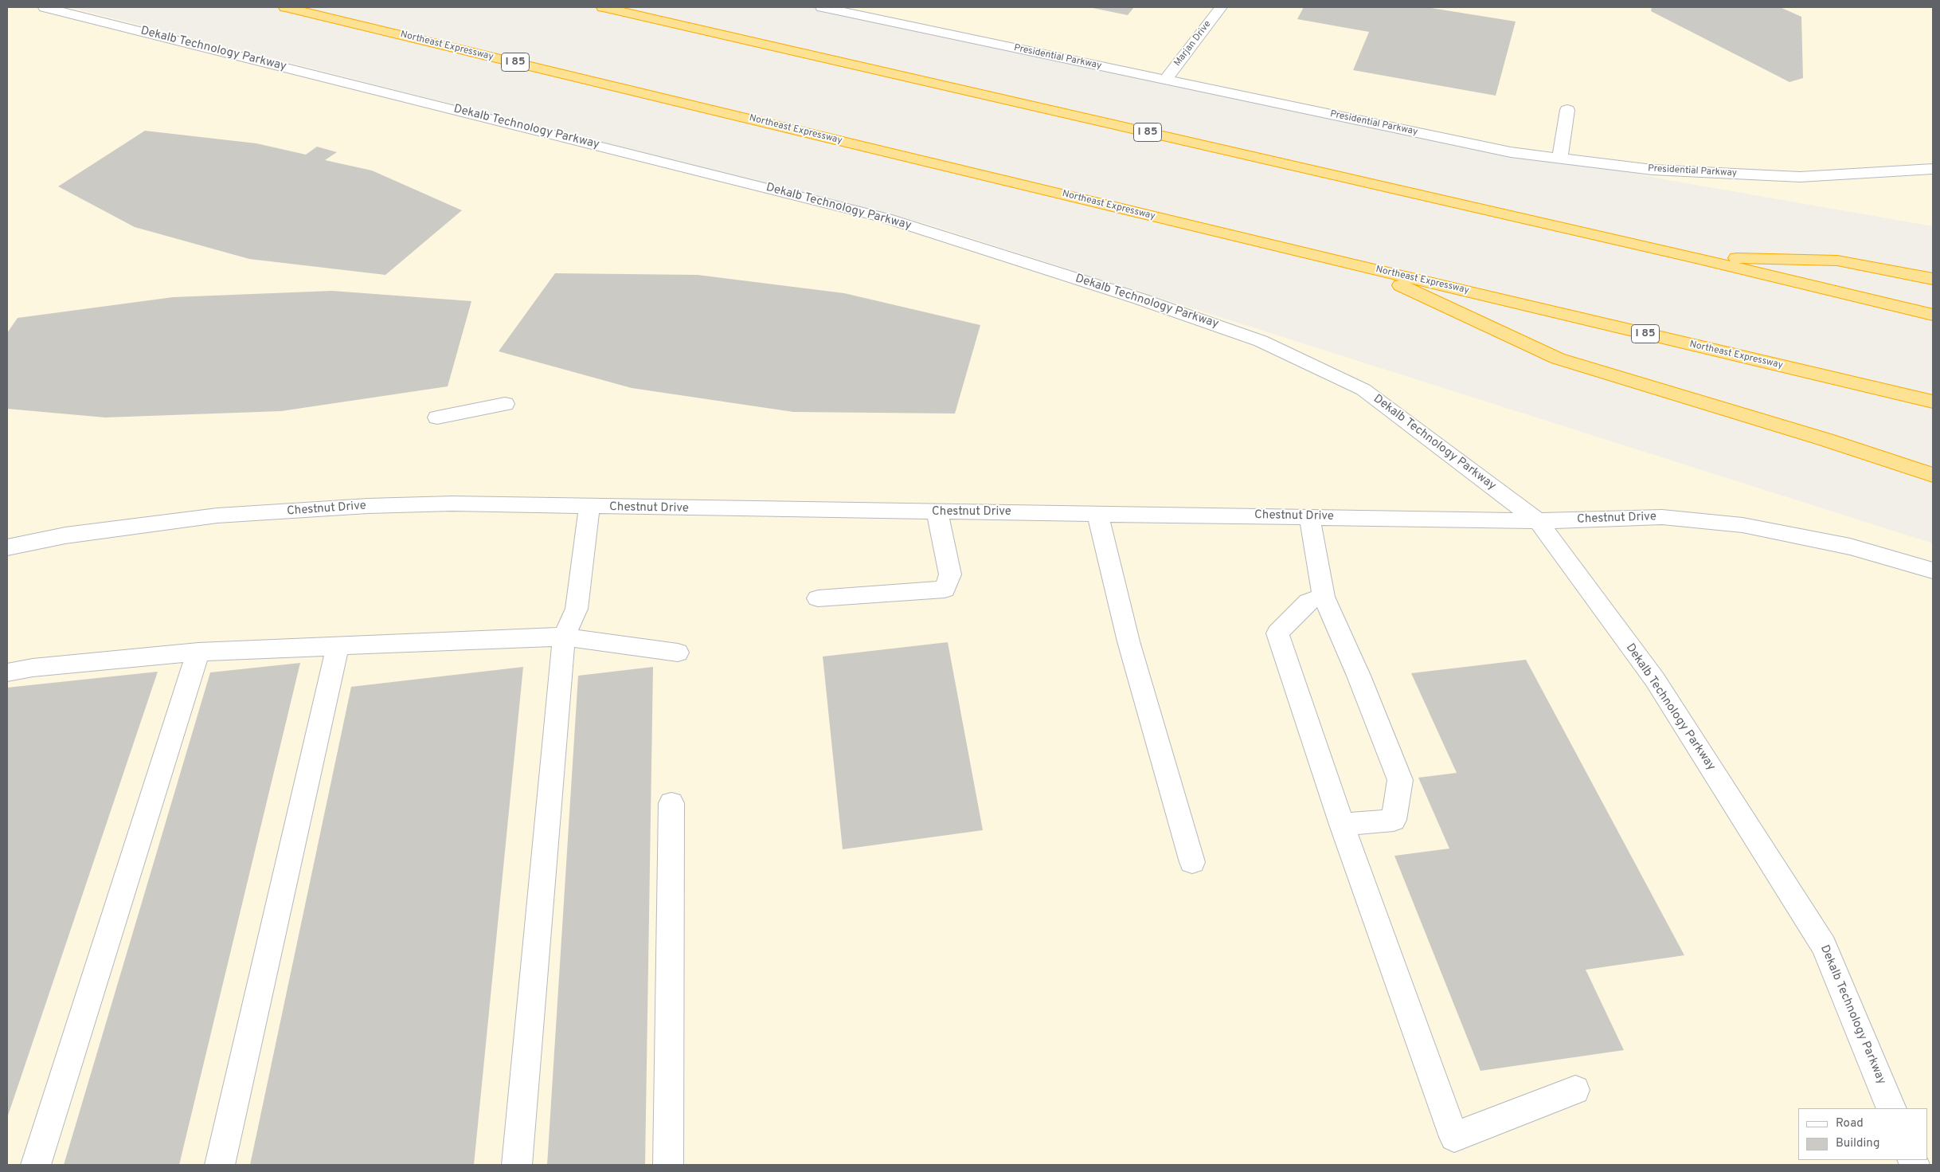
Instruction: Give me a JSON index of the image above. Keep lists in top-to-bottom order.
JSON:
{
  "streets": {
    "highway": ["Northeast Expressway", "I 85"],
    "street": [
      "Marjan Drive",
      "Dekalb Technology Parkway",
      "Presidential Parkway",
      "Chestnut Drive"
    ]
  },
  "crossings": [
    ["Marjan Drive", "Presidential Parkway"],
    ["Dekalb Technology Parkway", "Chestnut Drive"]
  ],
  "legend": ["Road", "Building"]
}
